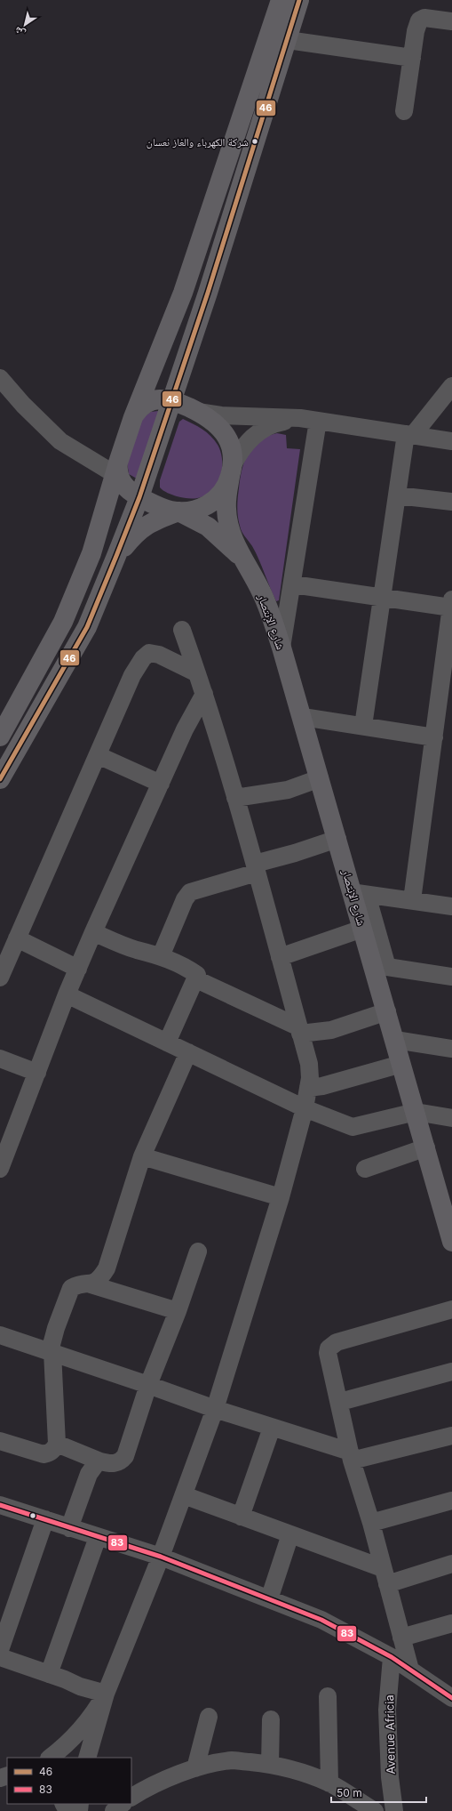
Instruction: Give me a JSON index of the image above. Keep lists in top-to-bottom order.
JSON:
{
  "streets": {
    "main road": ["شارع الإنتصار"],
    "street": ["Avenue Africia"]
  },
  "places": ["شركة الكهرباء والغاز نعسان"],
  "lines": ["transit line 46", "transit line 83"],
  "legend": ["46", "83"],
  "scale_bar": "50 m",
  "north": "bottom left"
}
